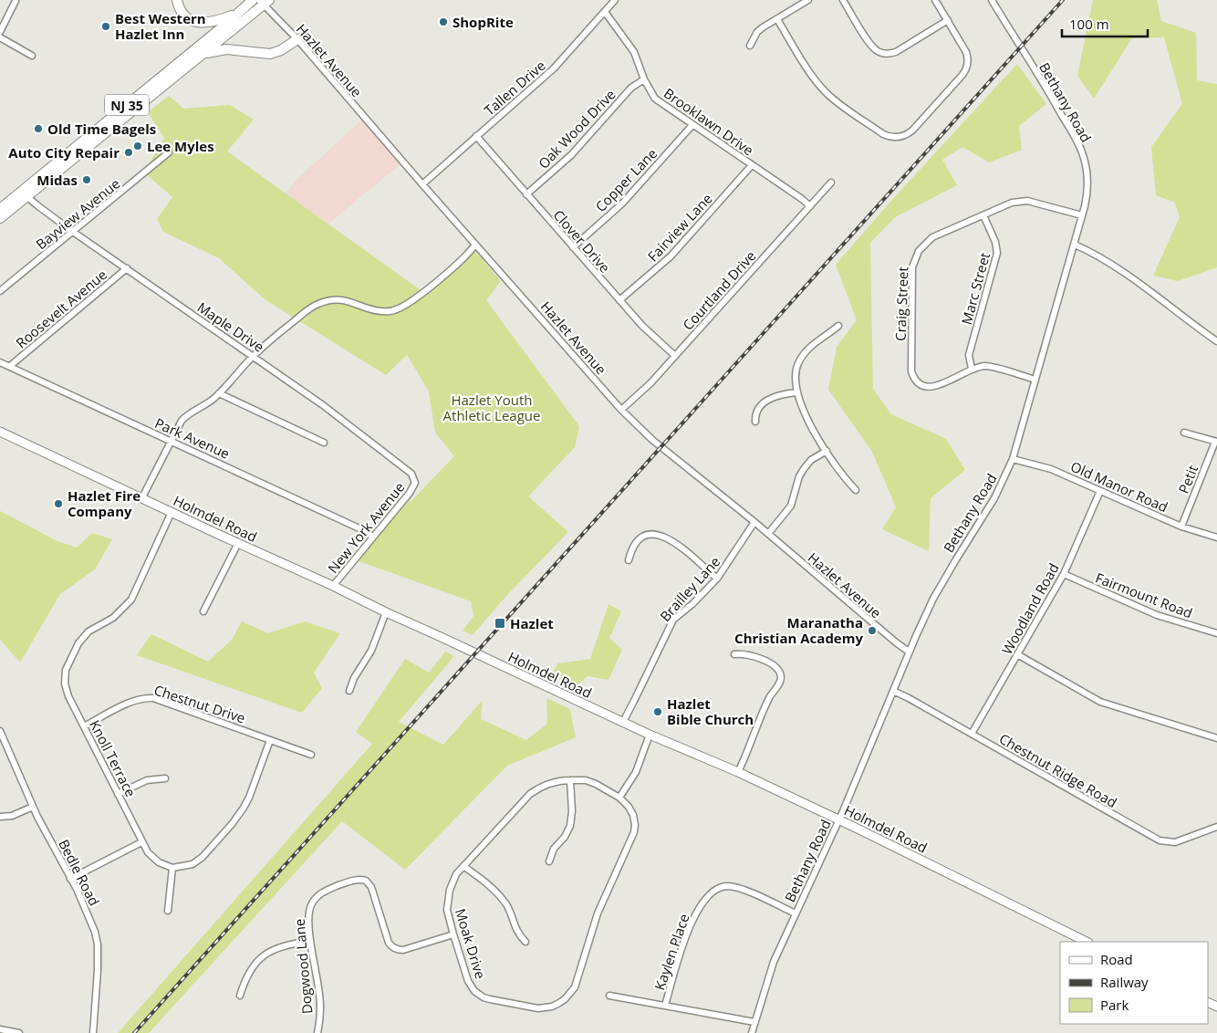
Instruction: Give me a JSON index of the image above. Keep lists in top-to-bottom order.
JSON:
{
  "streets": {
    "highway": ["NJ 35"],
    "main road": ["Holmdel Road"],
    "street": [
      "Hazlet Avenue",
      "Tallen Drive",
      "Bethany Road",
      "Brooklawn Drive",
      "Oak Wood Drive",
      "Copper Lane",
      "Bayview Avenue",
      "Fairview Lane",
      "Clover Drive",
      "Marc Street",
      "Courtland Drive",
      "Craig Street",
      "Roosevelt Avenue",
      "Maple Drive",
      "Park Avenue",
      "Petit",
      "Old Manor Road",
      "New York Avenue",
      "Brailley Lane",
      "Fairmount Road",
      "Woodland Road",
      "Chestnut Drive",
      "Knoll Terrace",
      "Chestnut Ridge Road",
      "Bedle Road",
      "Moak Drive",
      "Kaylen Place",
      "Dogwood Lane"
    ]
  },
  "crossings": [
    ["Hazlet Avenue", "Tallen Drive"],
    ["Hazlet Avenue", "Bethany Road"],
    ["Hazlet Avenue", "NJ 35"],
    ["Hazlet Avenue", "Courtland Drive"],
    ["Hazlet Avenue", "Brailley Lane"],
    ["Tallen Drive", "Brooklawn Drive"],
    ["Tallen Drive", "Clover Drive"],
    ["Bethany Road", "Craig Street"],
    ["Bethany Road", "Old Manor Road"],
    ["Bethany Road", "Holmdel Road"],
    ["Bethany Road", "Chestnut Ridge Road"],
    ["Bethany Road", "Kaylen Place"],
    ["NJ 35", "Maple Drive"],
    ["Brooklawn Drive", "Oak Wood Drive"],
    ["Brooklawn Drive", "Copper Lane"],
    ["Brooklawn Drive", "Fairview Lane"],
    ["Brooklawn Drive", "Courtland Drive"],
    ["Oak Wood Drive", "Clover Drive"],
    ["Copper Lane", "Clover Drive"],
    ["Bayview Avenue", "Maple Drive"],
    ["Fairview Lane", "Clover Drive"],
    ["Clover Drive", "Courtland Drive"],
    ["Marc Street", "Craig Street"],
    ["Roosevelt Avenue", "Maple Drive"],
    ["Roosevelt Avenue", "Park Avenue"],
    ["Maple Drive", "New York Avenue"],
    ["Park Avenue", "New York Avenue"],
    ["Petit", "Old Manor Road"],
    ["Old Manor Road", "Woodland Road"],
    ["Holmdel Road", "New York Avenue"],
    ["Holmdel Road", "Brailley Lane"],
    ["Holmdel Road", "Knoll Terrace"],
    ["Fairmount Road", "Woodland Road"],
    ["Woodland Road", "Chestnut Ridge Road"],
    ["Chestnut Drive", "Knoll Terrace"],
    ["Moak Drive", "Dogwood Lane"]
  ],
  "parks": ["Hazlet Youth Athletic League"],
  "places": {
    "other": [
      "ShopRite",
      "Best Western Hazlet Inn",
      "Old Time Bagels",
      "Lee Myles",
      "Auto City Repair",
      "Midas",
      "Hazlet Fire Company",
      "Maranatha Christian Academy",
      "Hazlet Bible Church"
    ],
    "transit": ["Hazlet"]
  },
  "legend": ["Road", "Railway", "Park"],
  "scale_bar": "100 m"
}
